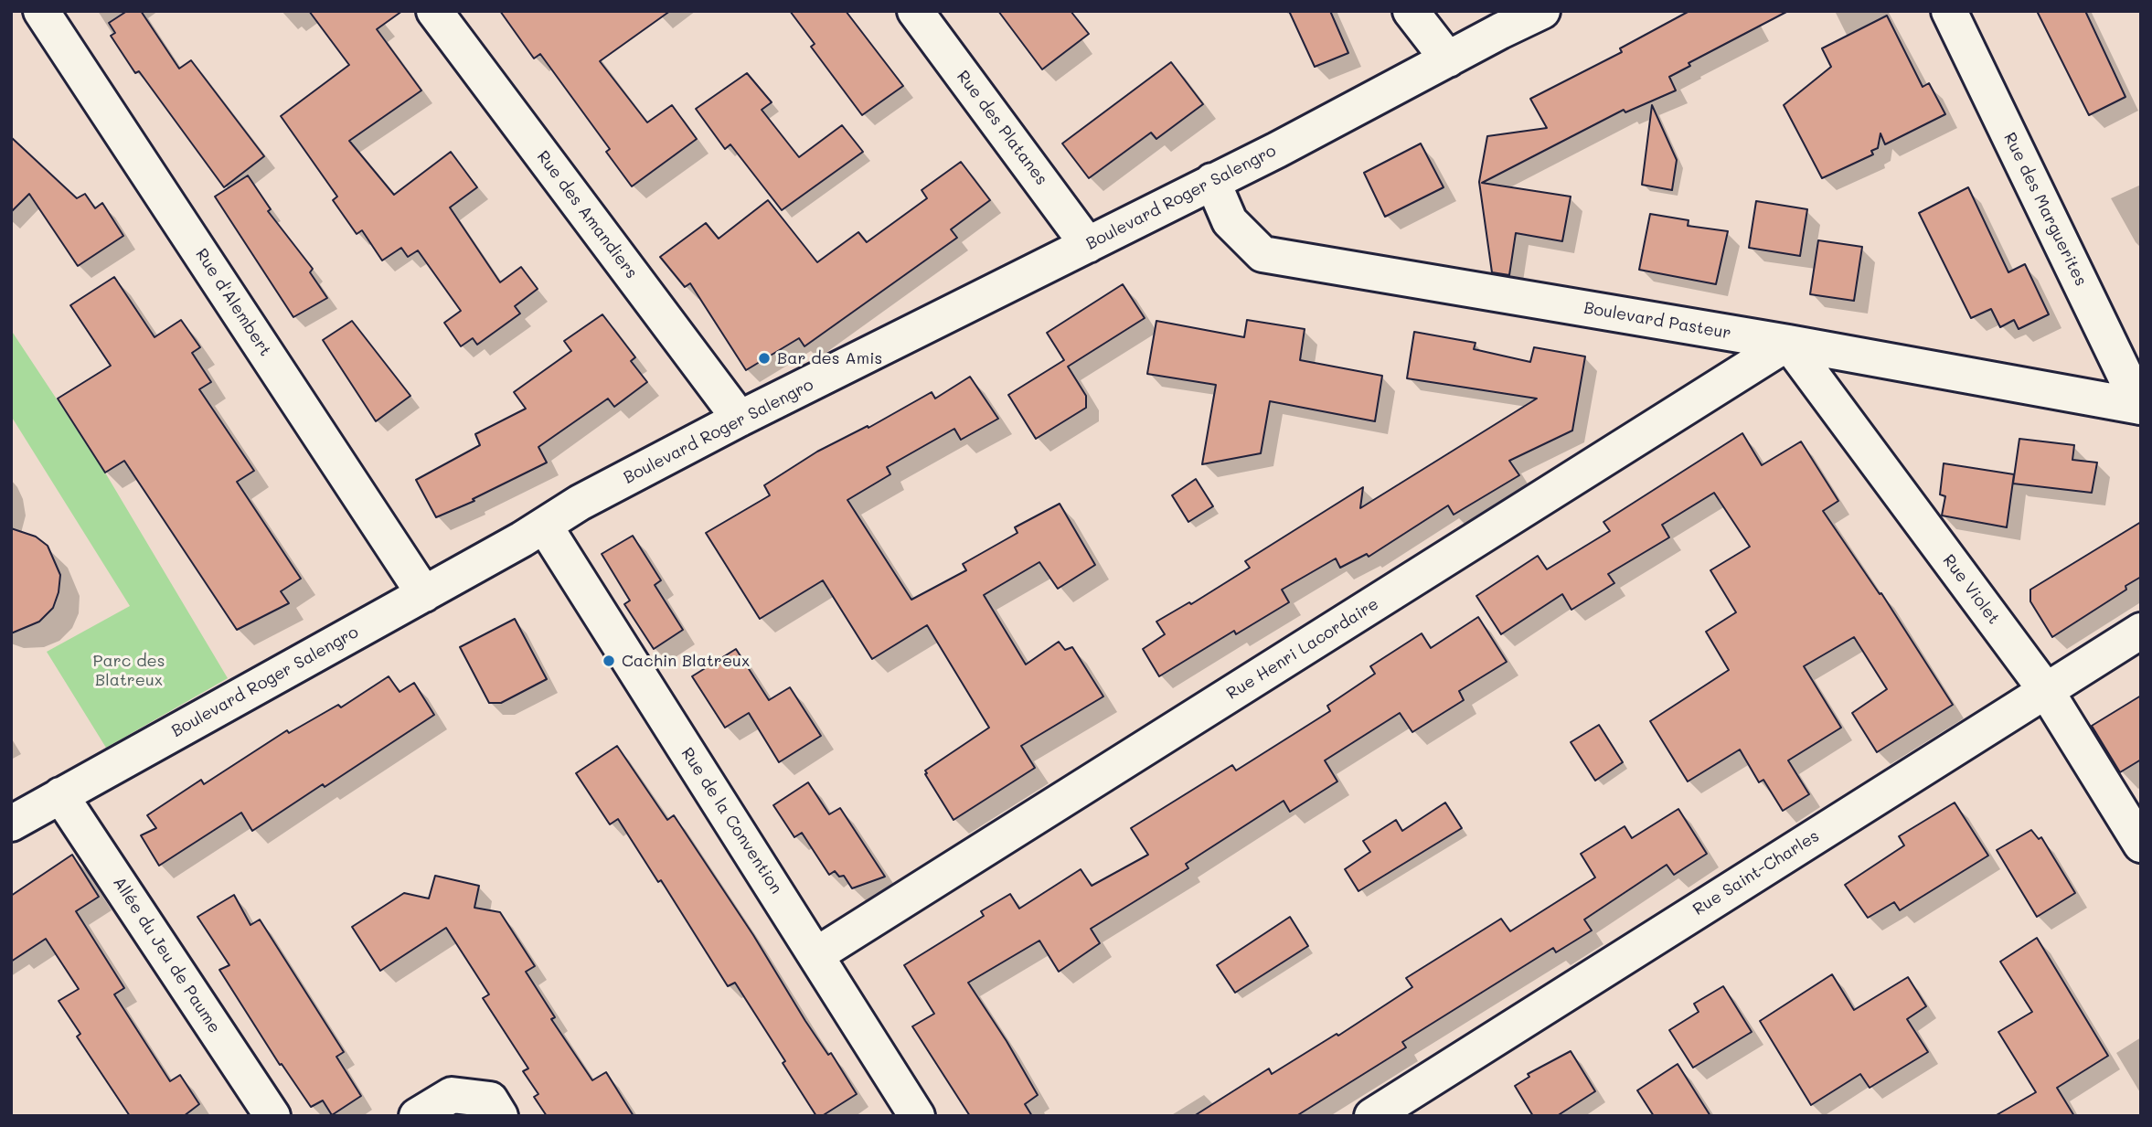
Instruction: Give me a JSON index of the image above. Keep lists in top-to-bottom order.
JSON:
{
  "streets": {
    "street": [
      "Rue des Platanes",
      "Boulevard Roger Salengro",
      "Rue des Marguerites",
      "Rue des Amandiers",
      "Rue d'Alembert",
      "Boulevard Pasteur",
      "Rue Violet",
      "Rue Henri Lacordaire",
      "Rue de la Convention",
      "Rue Saint-Charles",
      "Allée du Jeu de Paume"
    ]
  },
  "crossings": [
    ["Rue des Platanes", "Boulevard Roger Salengro"],
    ["Boulevard Roger Salengro", "Rue des Amandiers"],
    ["Boulevard Roger Salengro", "Rue d'Alembert"],
    ["Boulevard Roger Salengro", "Boulevard Pasteur"],
    ["Boulevard Roger Salengro", "Rue de la Convention"],
    ["Boulevard Roger Salengro", "Allée du Jeu de Paume"],
    ["Rue des Marguerites", "Boulevard Pasteur"],
    ["Boulevard Pasteur", "Rue Violet"],
    ["Boulevard Pasteur", "Rue Henri Lacordaire"],
    ["Rue Violet", "Rue Henri Lacordaire"],
    ["Rue Violet", "Rue Saint-Charles"],
    ["Rue Henri Lacordaire", "Rue de la Convention"]
  ],
  "parks": ["Parc des Blatreux"],
  "places": ["Bar des Amis", "Cachin Blatreux"]
}
